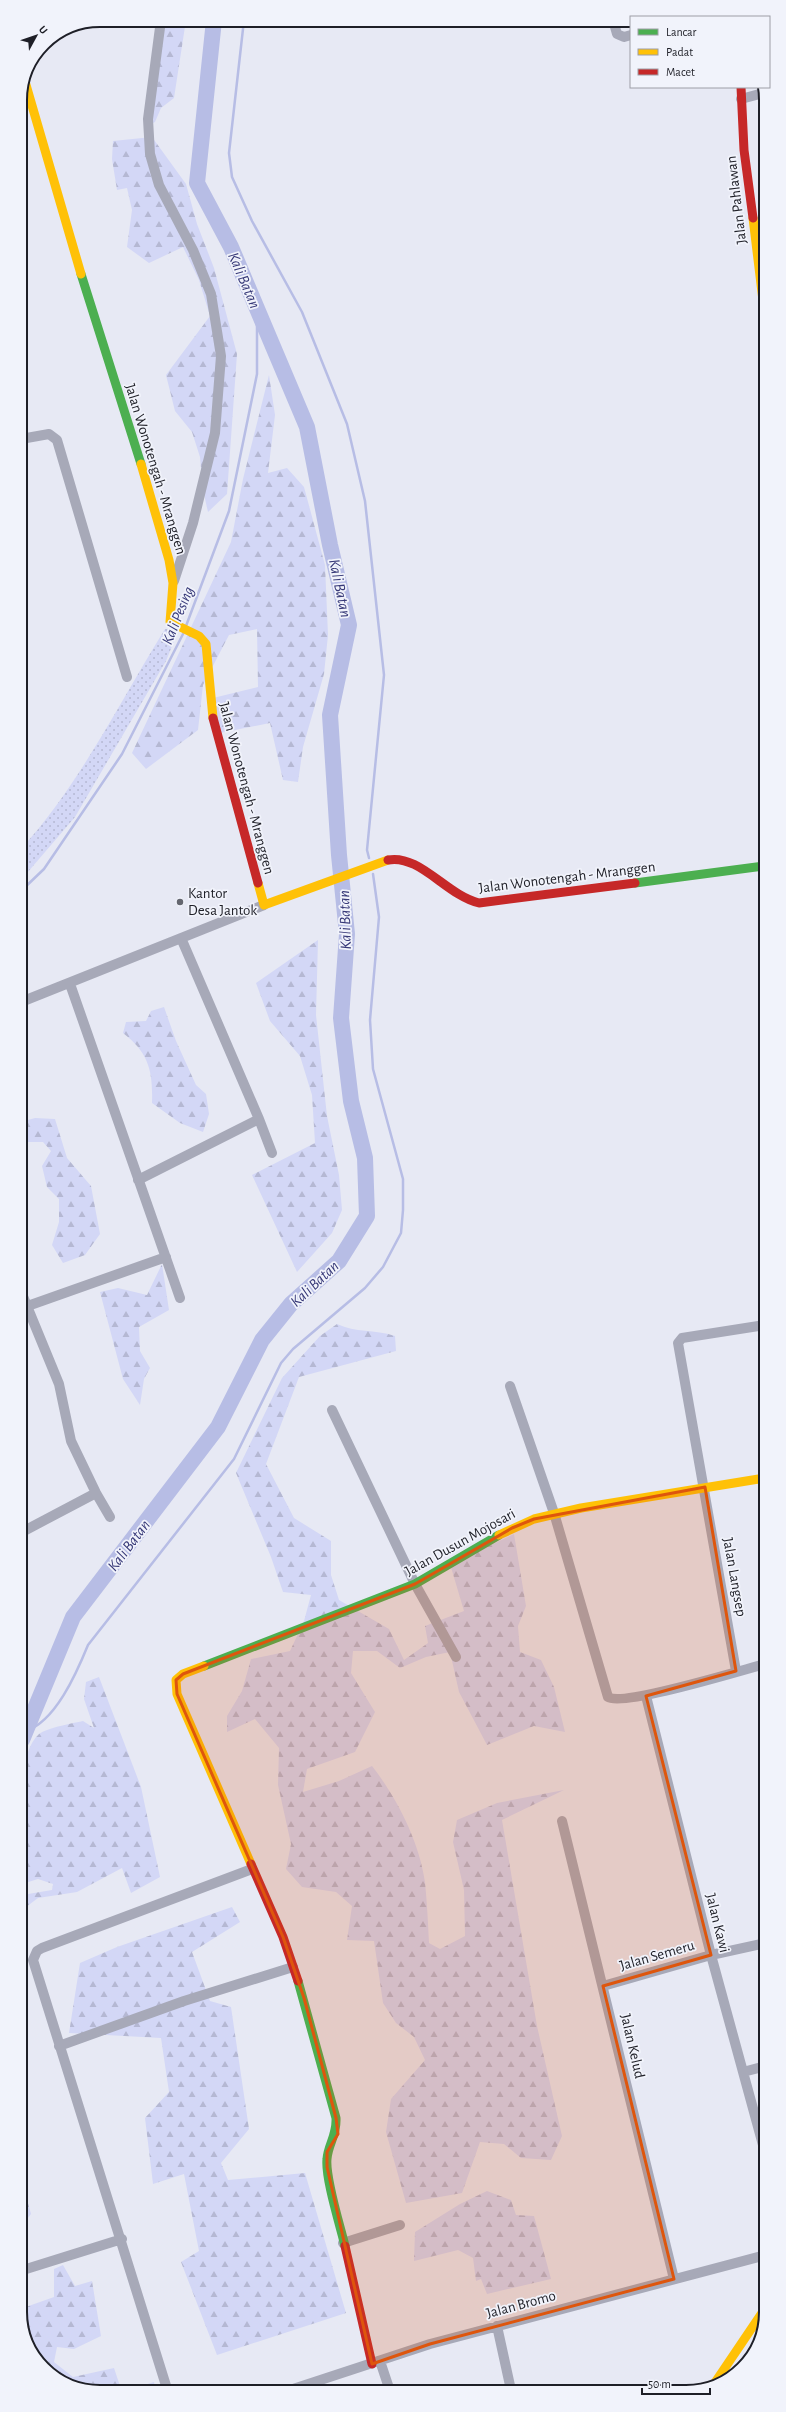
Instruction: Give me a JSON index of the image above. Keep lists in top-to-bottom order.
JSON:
{
  "streets": {
    "street": [
      "Jalan Pahlawan",
      "Jalan Wonotengah - Mranggen",
      "Jalan Dusun Mojosari",
      "Jalan Langsep",
      "Jalan Kawi",
      "Jalan Semeru",
      "Jalan Kelud",
      "Jalan Bromo"
    ]
  },
  "crossings": [
    ["Jalan Dusun Mojosari", "Jalan Langsep"],
    ["Jalan Kawi", "Jalan Semeru"],
    ["Jalan Semeru", "Jalan Kelud"],
    ["Jalan Kelud", "Jalan Bromo"]
  ],
  "water": ["Kali Batan", "Kali Pesing"],
  "places": ["Kantor Desa Jantok"],
  "legend": ["Lancar", "Padat", "Macet"],
  "scale_bar": "50 m",
  "north": "top right"
}
